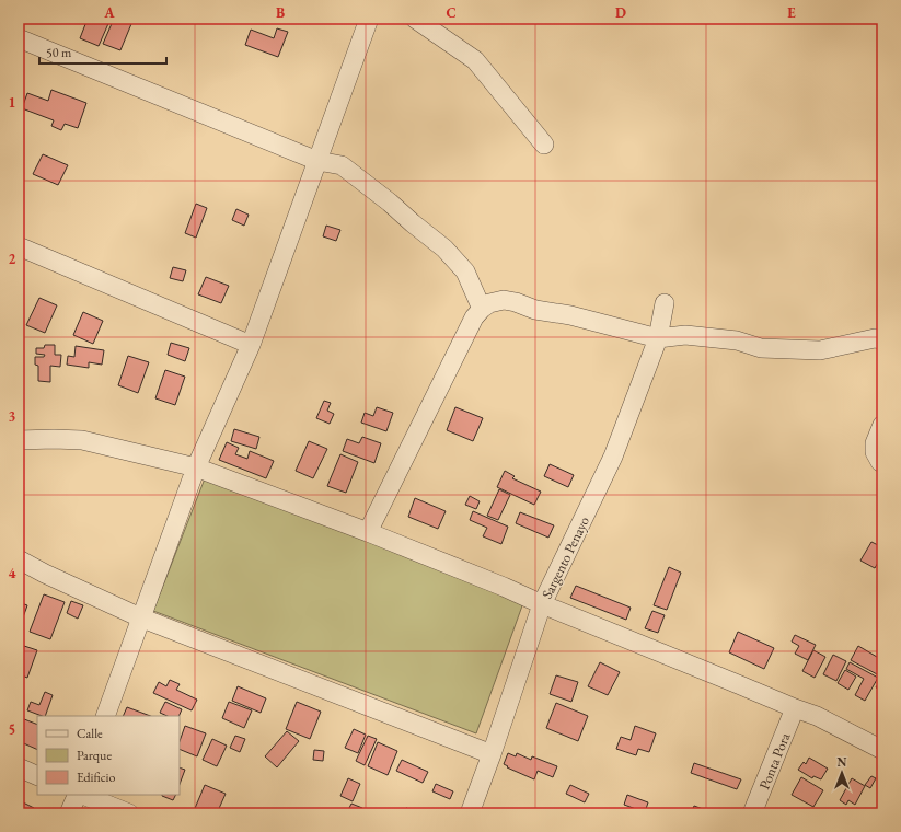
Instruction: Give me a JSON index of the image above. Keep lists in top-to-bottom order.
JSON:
{
  "streets": {
    "street": ["Sargento Penayo", "Ponta Pora"]
  },
  "legend": ["Calle", "Parque", "Edificio"],
  "scale_bar": "50 m",
  "north": "top",
  "grid": {
    "columns": [
      "A",
      "B",
      "C",
      "D",
      "E"
    ],
    "rows": [
      "1",
      "2",
      "3",
      "4",
      "5"
    ]
  }
}
